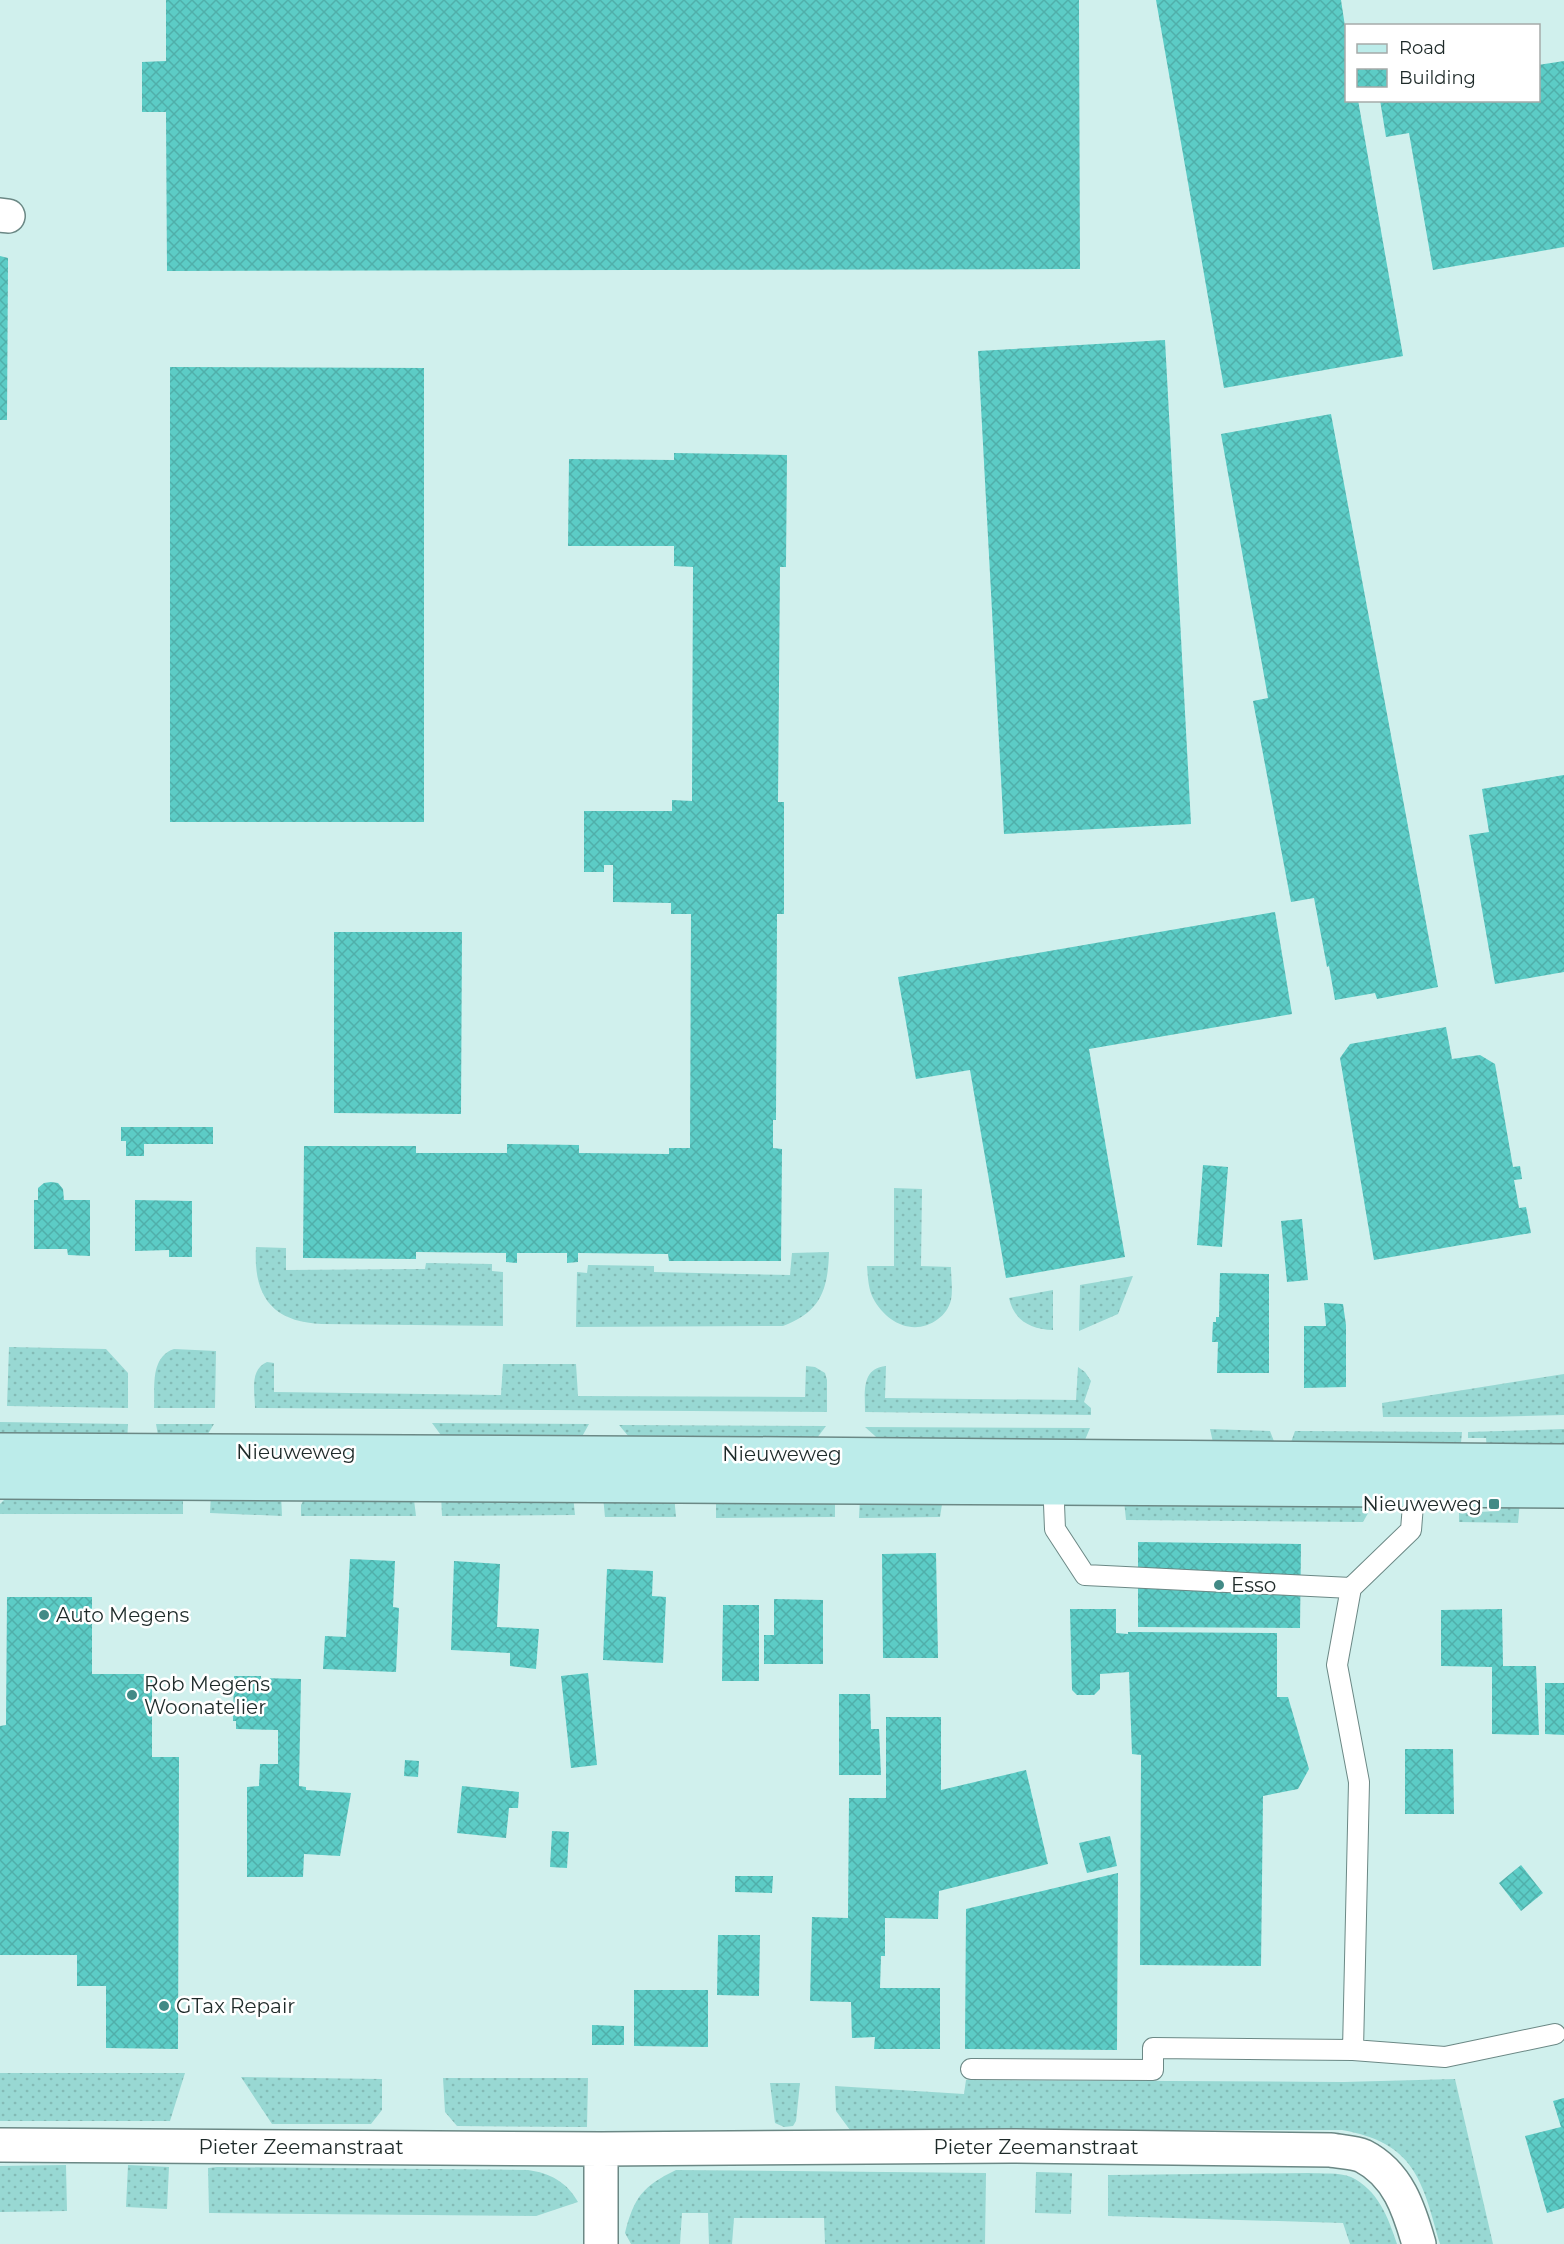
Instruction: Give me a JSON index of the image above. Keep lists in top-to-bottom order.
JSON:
{
  "streets": {
    "street": ["Nieuweweg", "Pieter Zeemanstraat"]
  },
  "places": {
    "transit": ["Nieuweweg"],
    "other": [
      "Esso",
      "Auto Megens",
      "Rob Megens Woonatelier",
      "GTax Repair"
    ]
  },
  "legend": ["Road", "Building"]
}
